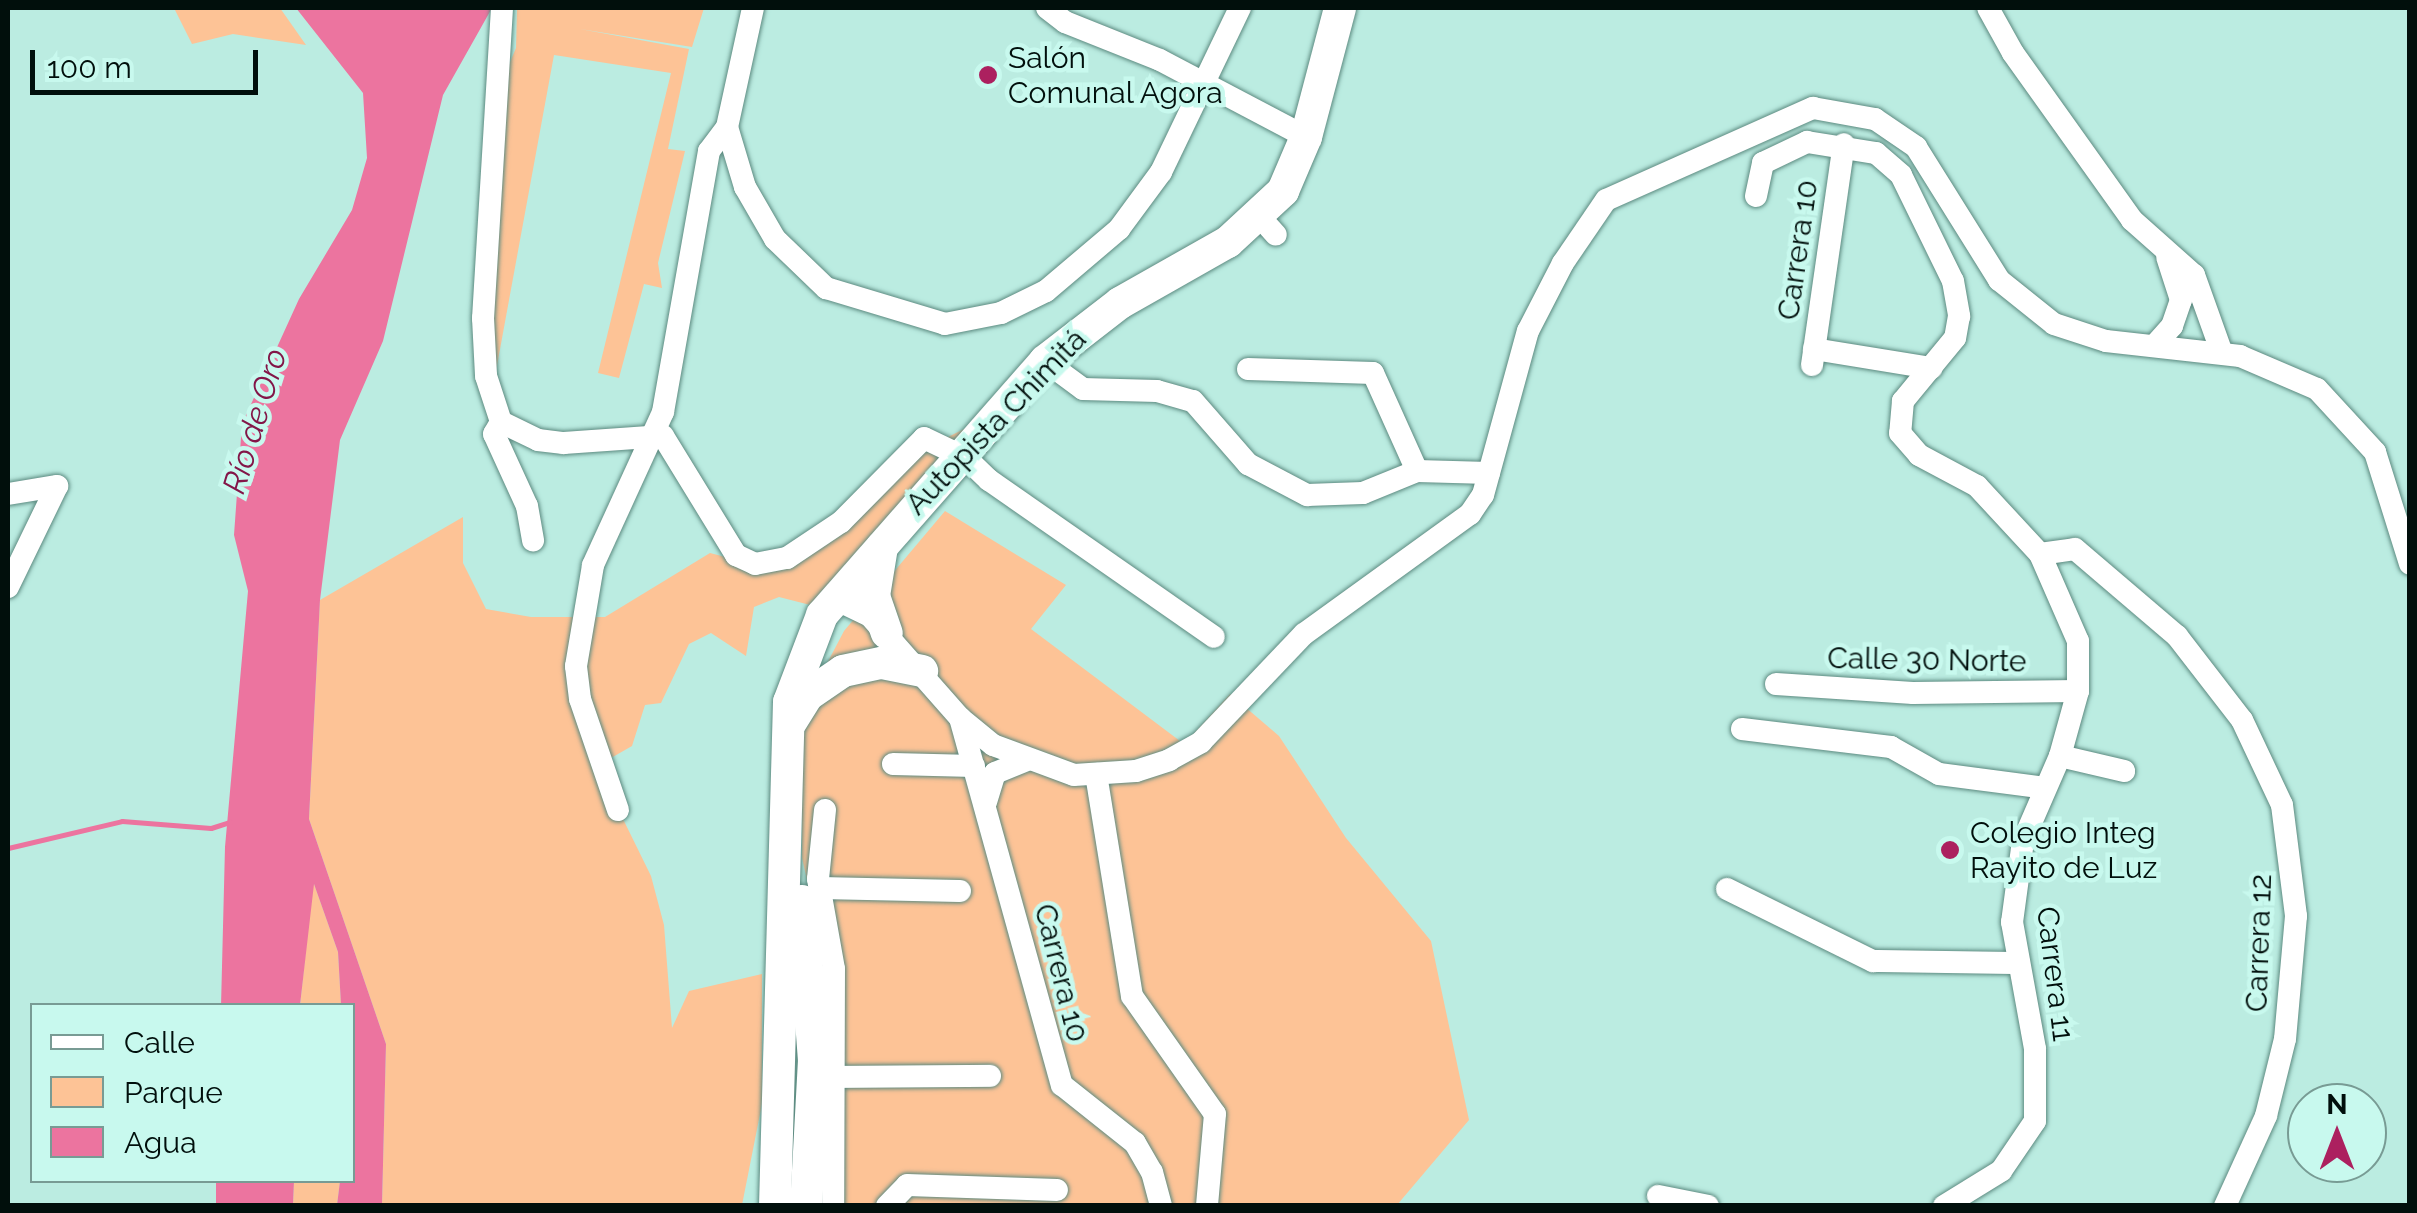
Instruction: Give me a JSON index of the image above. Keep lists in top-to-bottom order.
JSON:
{
  "streets": {
    "highway": ["Autopista Chimitá"],
    "street": [
      "Carrera 10",
      "Calle 30 Norte",
      "Carrera 12",
      "Carrera 11"
    ]
  },
  "crossings": [
    ["Carrera 10", "Carrera 11"],
    ["Calle 30 Norte", "Carrera 11"],
    ["Carrera 12", "Carrera 11"]
  ],
  "water": ["Río de Oro"],
  "places": ["Salón Comunal Agora", "Colegio Integ Rayito de Luz"],
  "legend": ["Calle", "Parque", "Agua"],
  "scale_bar": "100 m",
  "north": "top"
}
